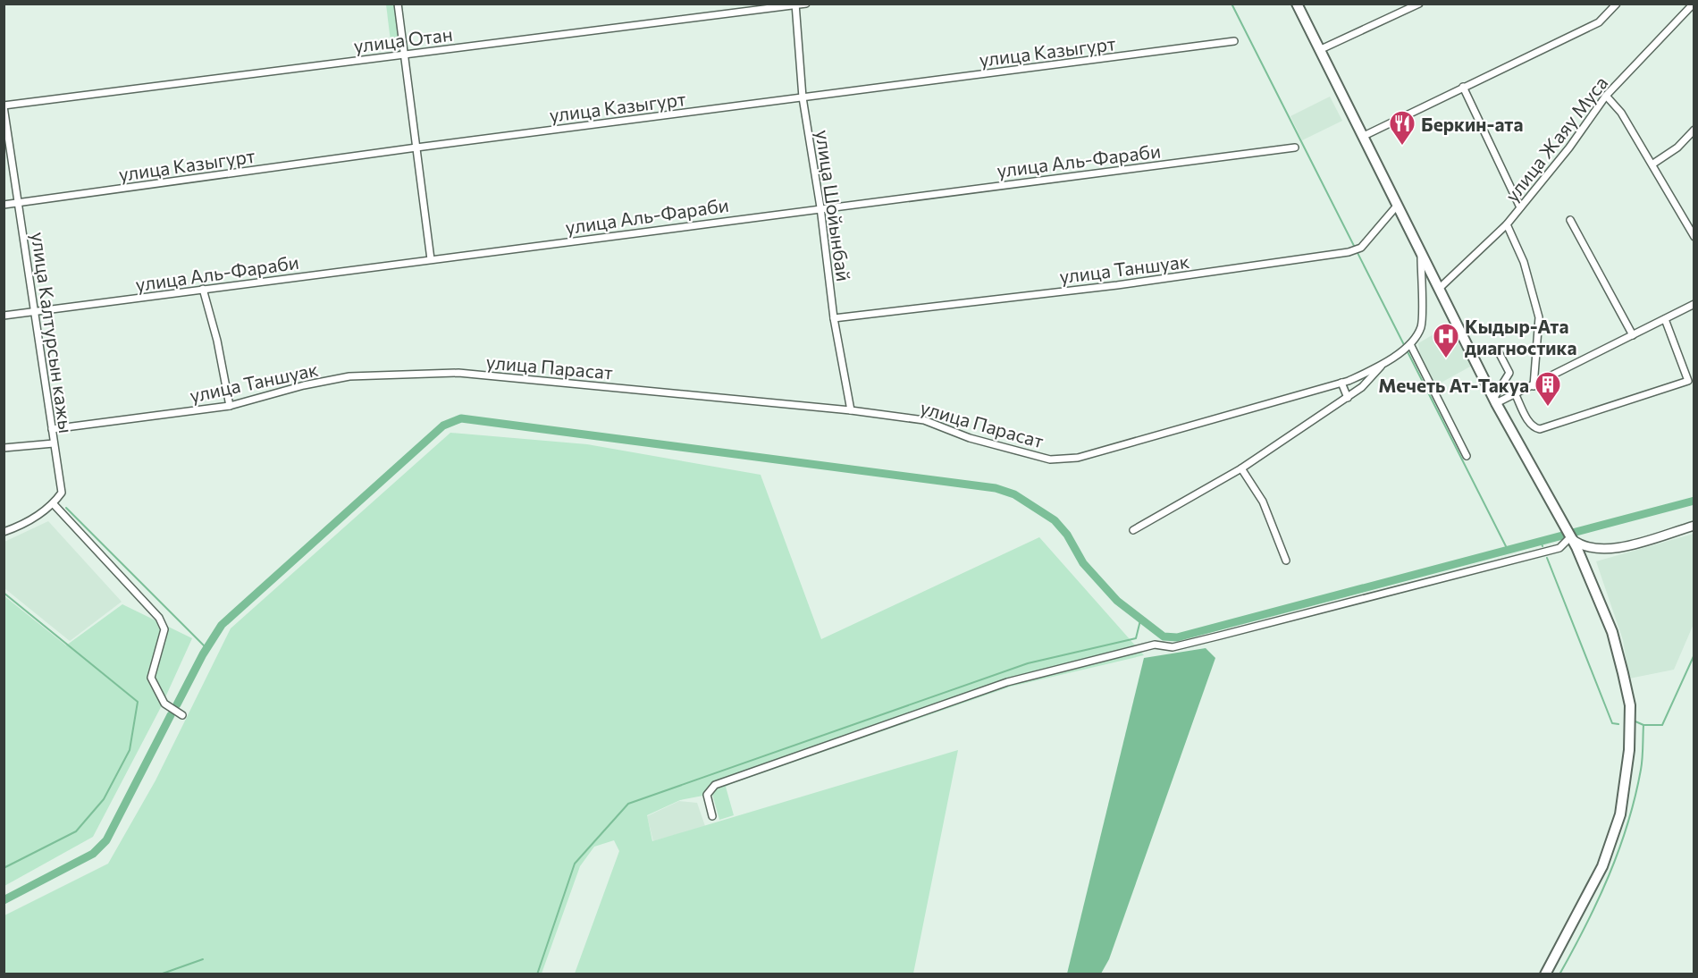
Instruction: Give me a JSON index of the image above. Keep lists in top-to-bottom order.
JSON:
{
  "streets": {
    "street": [
      "улица Отан",
      "улица Казыгурт",
      "улица Жаяу Муса",
      "улица Аль-Фараби",
      "улица Шойынбай",
      "улица Таншуак",
      "улица Калтурсын кажы",
      "улица Парасат"
    ]
  },
  "crossings": [
    ["улица Отан", "улица Шойынбай"],
    ["улица Отан", "улица Калтурсын кажы"],
    ["улица Казыгурт", "улица Шойынбай"],
    ["улица Казыгурт", "улица Калтурсын кажы"],
    ["улица Аль-Фараби", "улица Шойынбай"],
    ["улица Аль-Фараби", "улица Калтурсын кажы"],
    ["улица Шойынбай", "улица Таншуак"],
    ["улица Шойынбай", "улица Парасат"],
    ["улица Таншуак", "улица Калтурсын кажы"],
    ["улица Таншуак", "улица Парасат"]
  ],
  "places": {
    "restaurant": ["Беркин-ата"],
    "hospital": ["Кыдыр-Ата диагностика"],
    "building": ["Мечеть Ат-Такуа"]
  }
}
